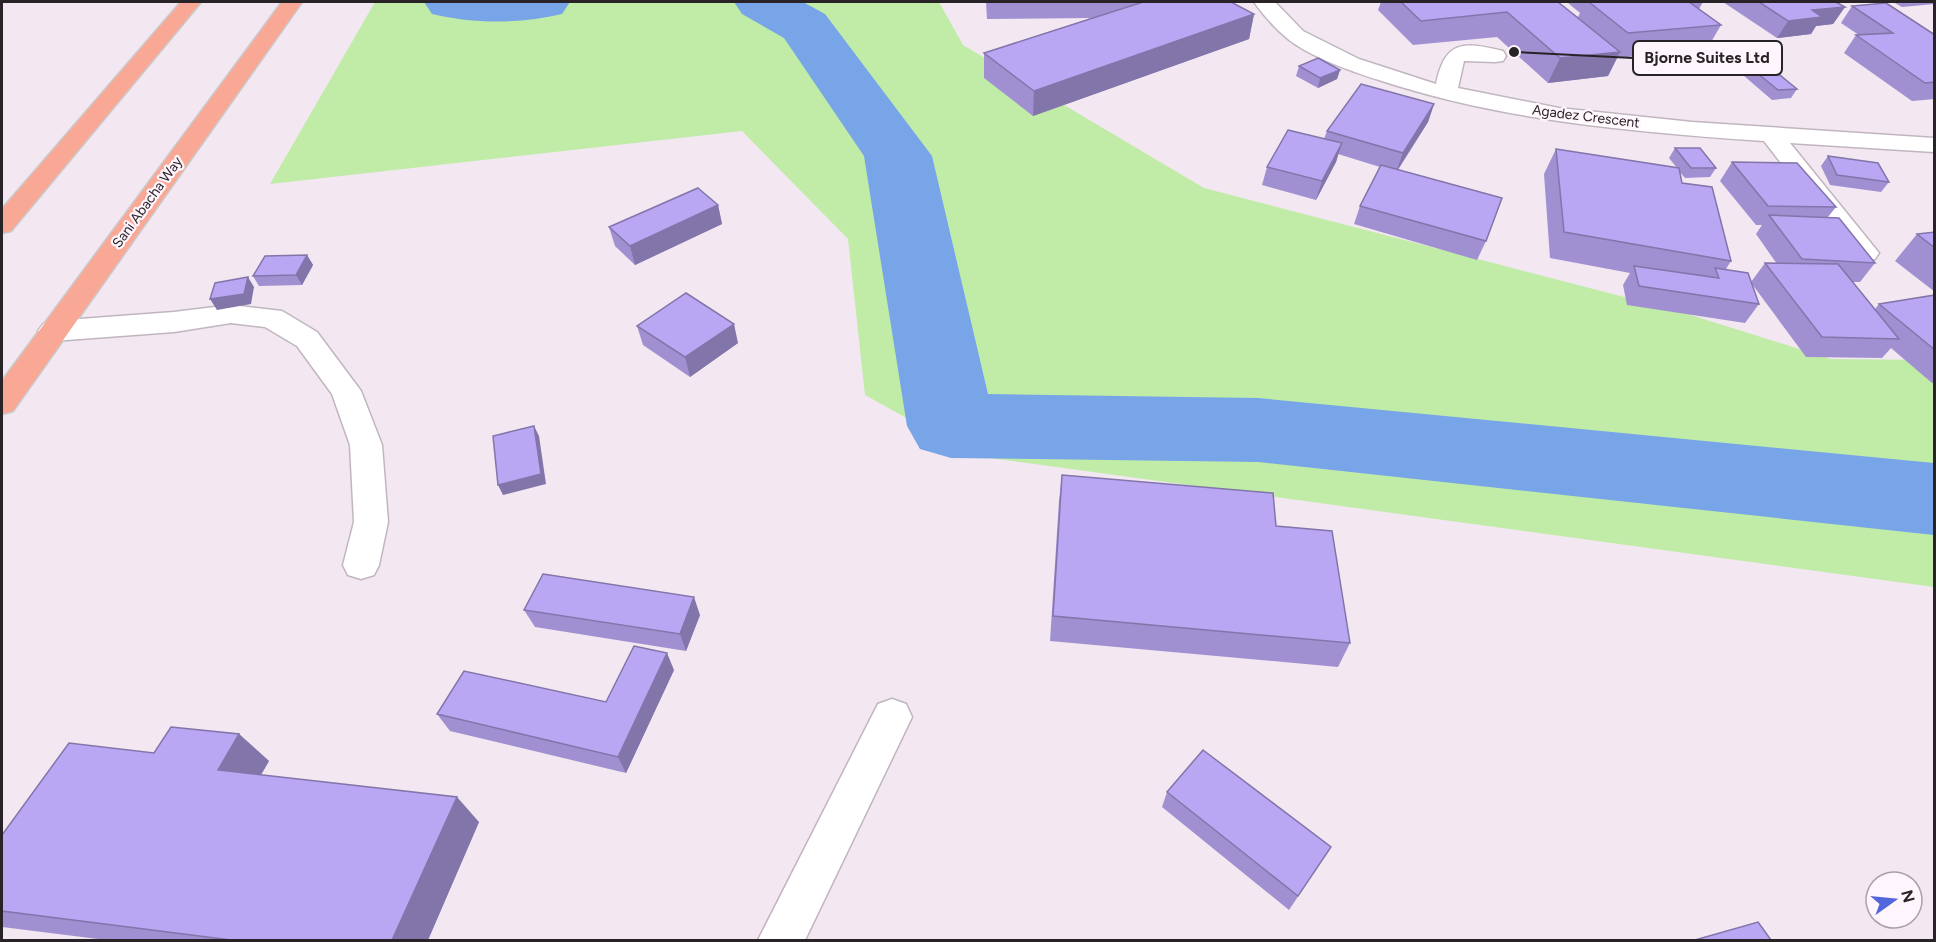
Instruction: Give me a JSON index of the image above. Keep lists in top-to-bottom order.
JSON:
{
  "streets": {
    "highway": ["Sani Abacha Way"],
    "street": ["Agadez Crescent"]
  },
  "places": ["Bjorne Suites Ltd"],
  "north": "right"
}
